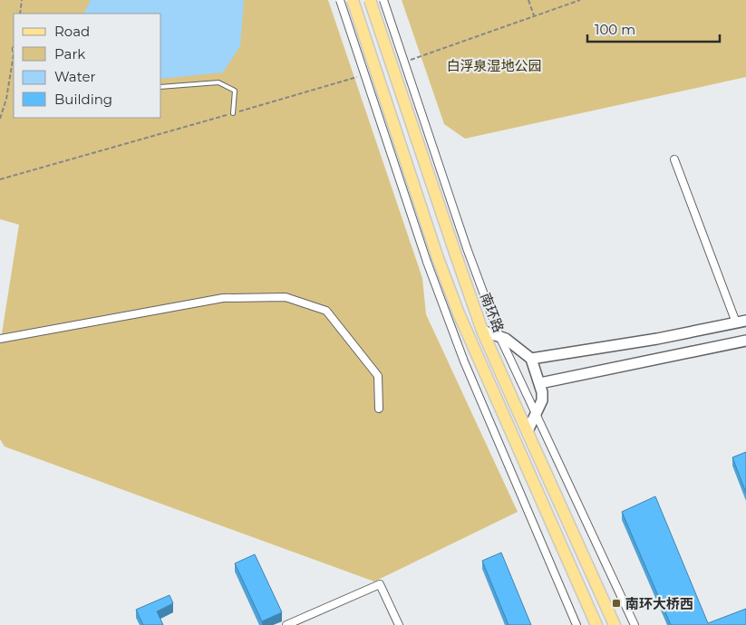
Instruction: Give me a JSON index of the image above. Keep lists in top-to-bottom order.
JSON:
{
  "streets": {
    "main road": ["南环路"]
  },
  "parks": ["白浮泉湿地公园"],
  "places": {
    "transit": ["南环大桥西"]
  },
  "legend": [
    "Road",
    "Park",
    "Water",
    "Building"
  ],
  "scale_bar": "100 m"
}
